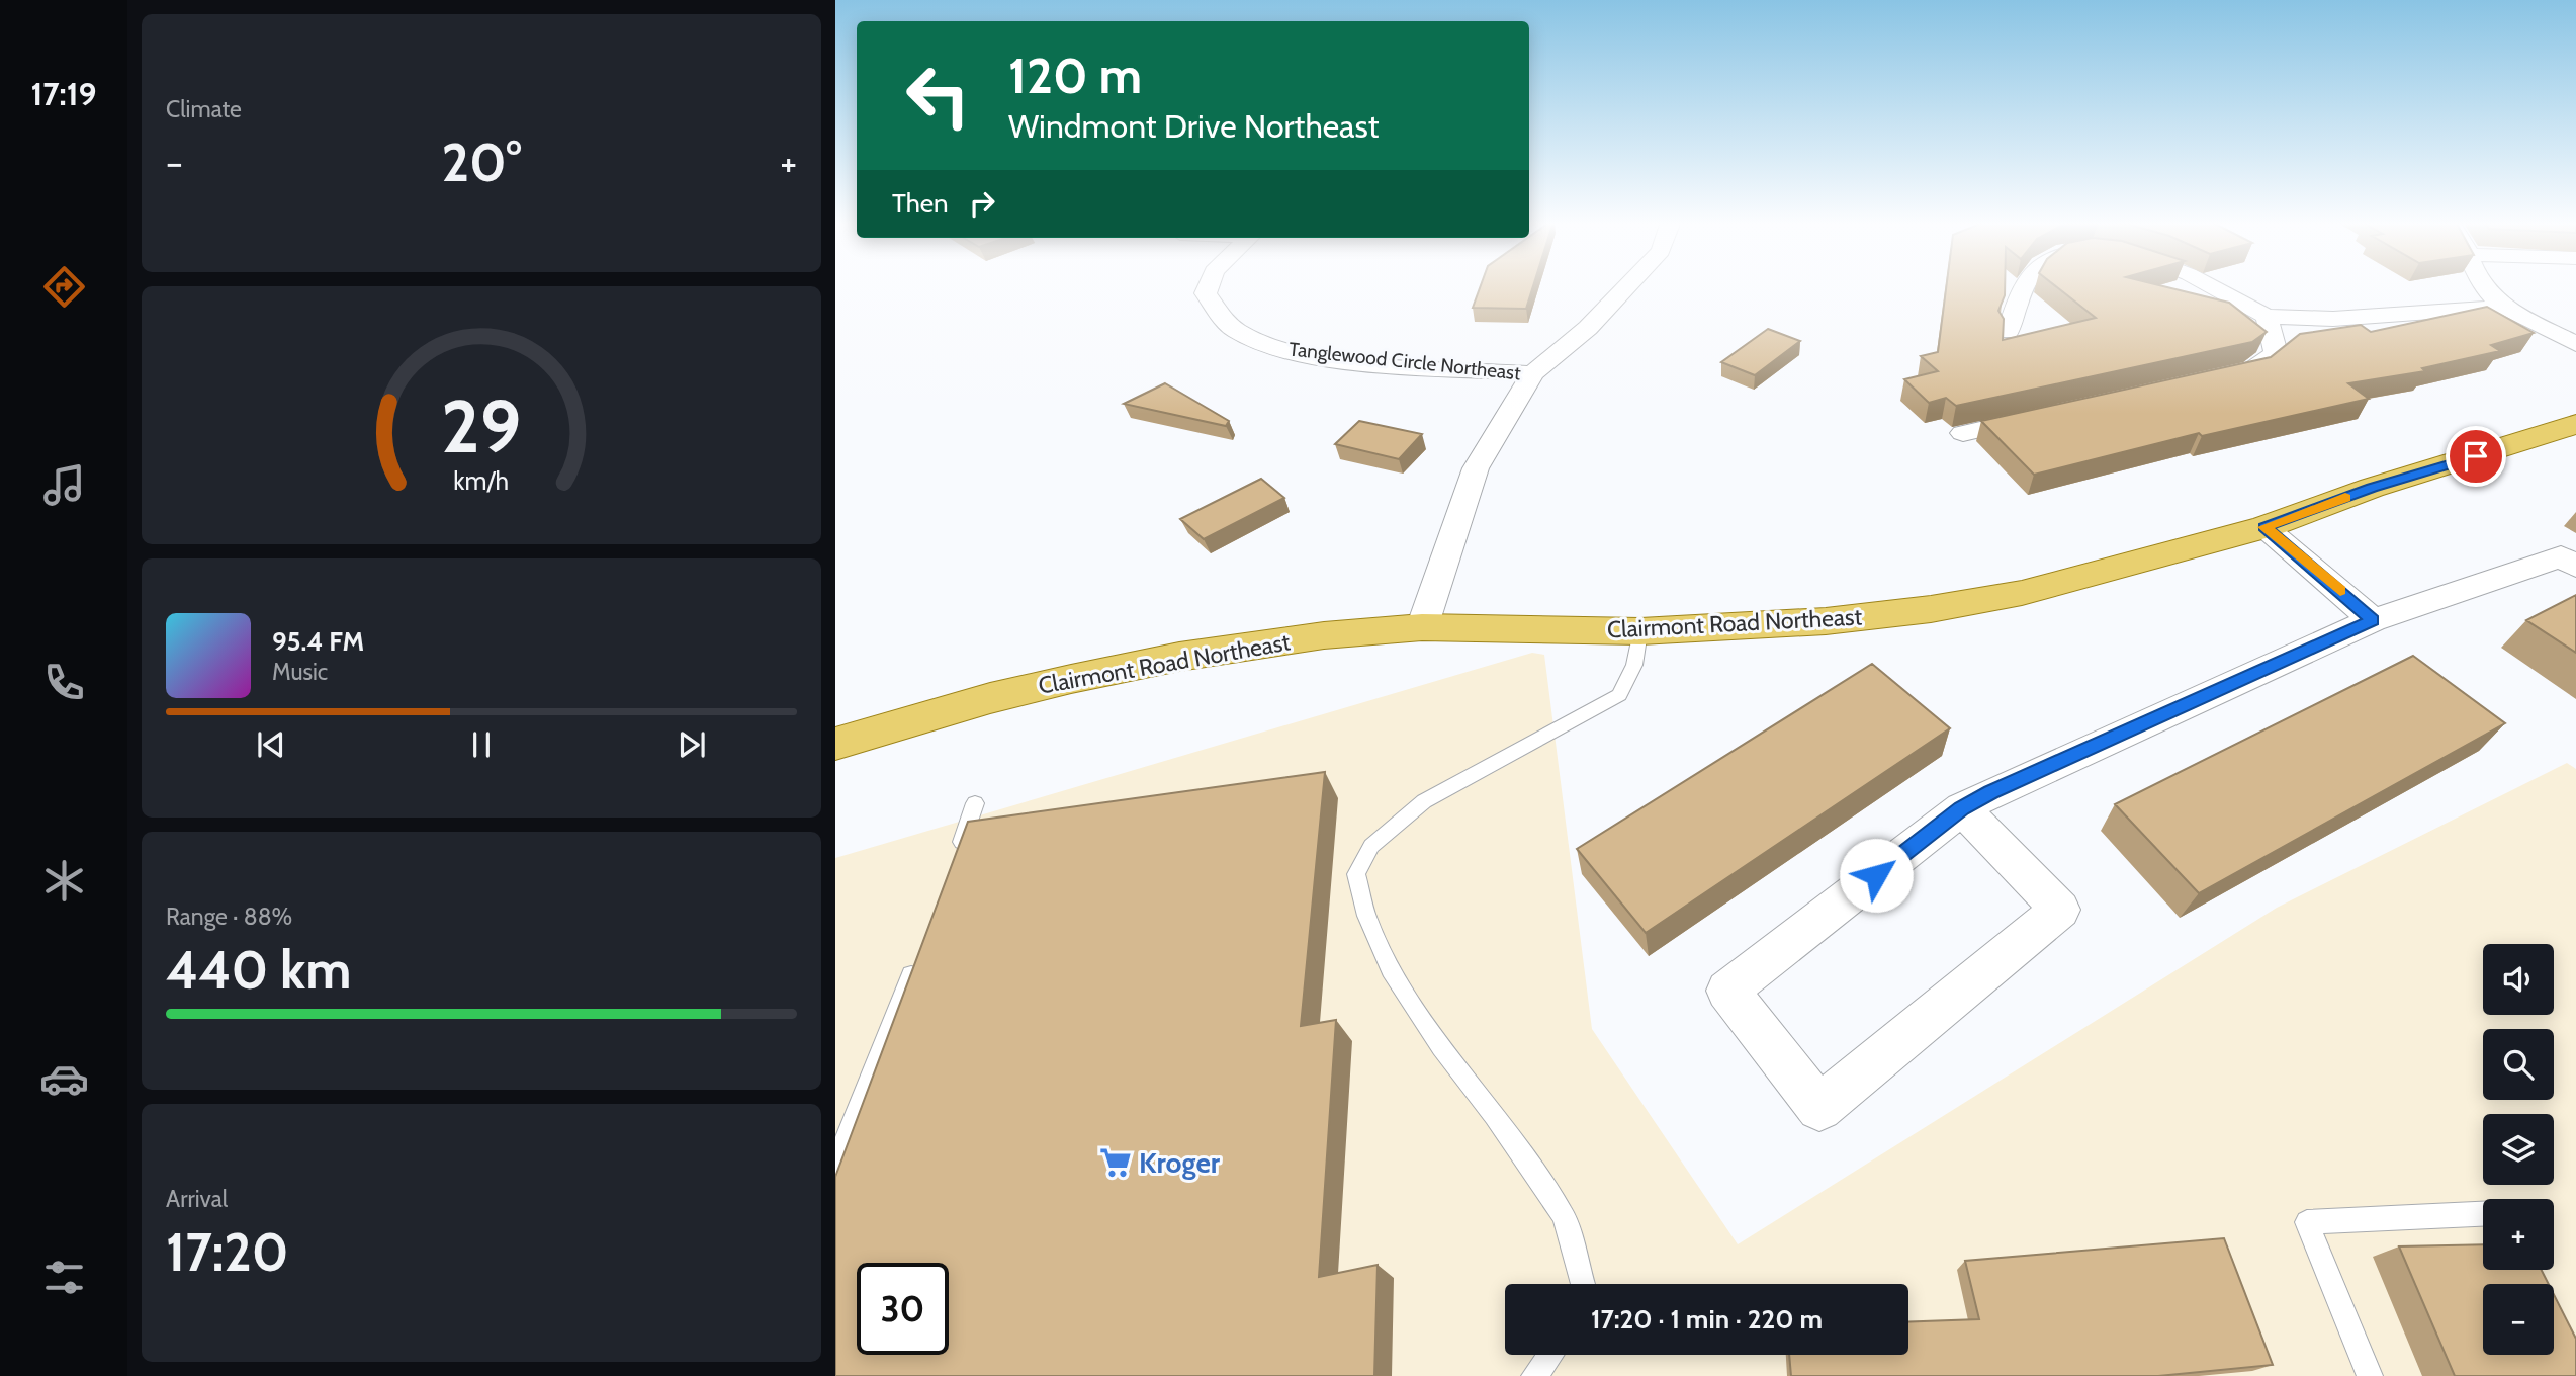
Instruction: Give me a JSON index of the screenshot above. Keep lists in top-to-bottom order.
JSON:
{
  "streets": {
    "main road": ["Clairmont Road Northeast"],
    "street": ["Tanglewood Circle Northeast"]
  },
  "crossings": [
    ["Tanglewood Circle Northeast", "Clairmont Road Northeast"]
  ],
  "places": {
    "supermarket": ["Kroger"]
  },
  "page": {
    "tabs": "17:19",
    "tile": [
      "Climate",
      ["Range · 88%", "440 km"],
      ["Arrival", "17:20"]
    ],
    "turn": ["120 m", "Windmont Drive Northeast"],
    "heat": ["−", "20°", "+"],
    "then": "Then",
    "song": ["95.4 FM", "Music"],
    "map_buttons": ["+", "−"],
    "limit": "30",
    "trip": "17:20 · 1 min · 220 m",
    "gauge": ["29", "km/h"]
  }
}
